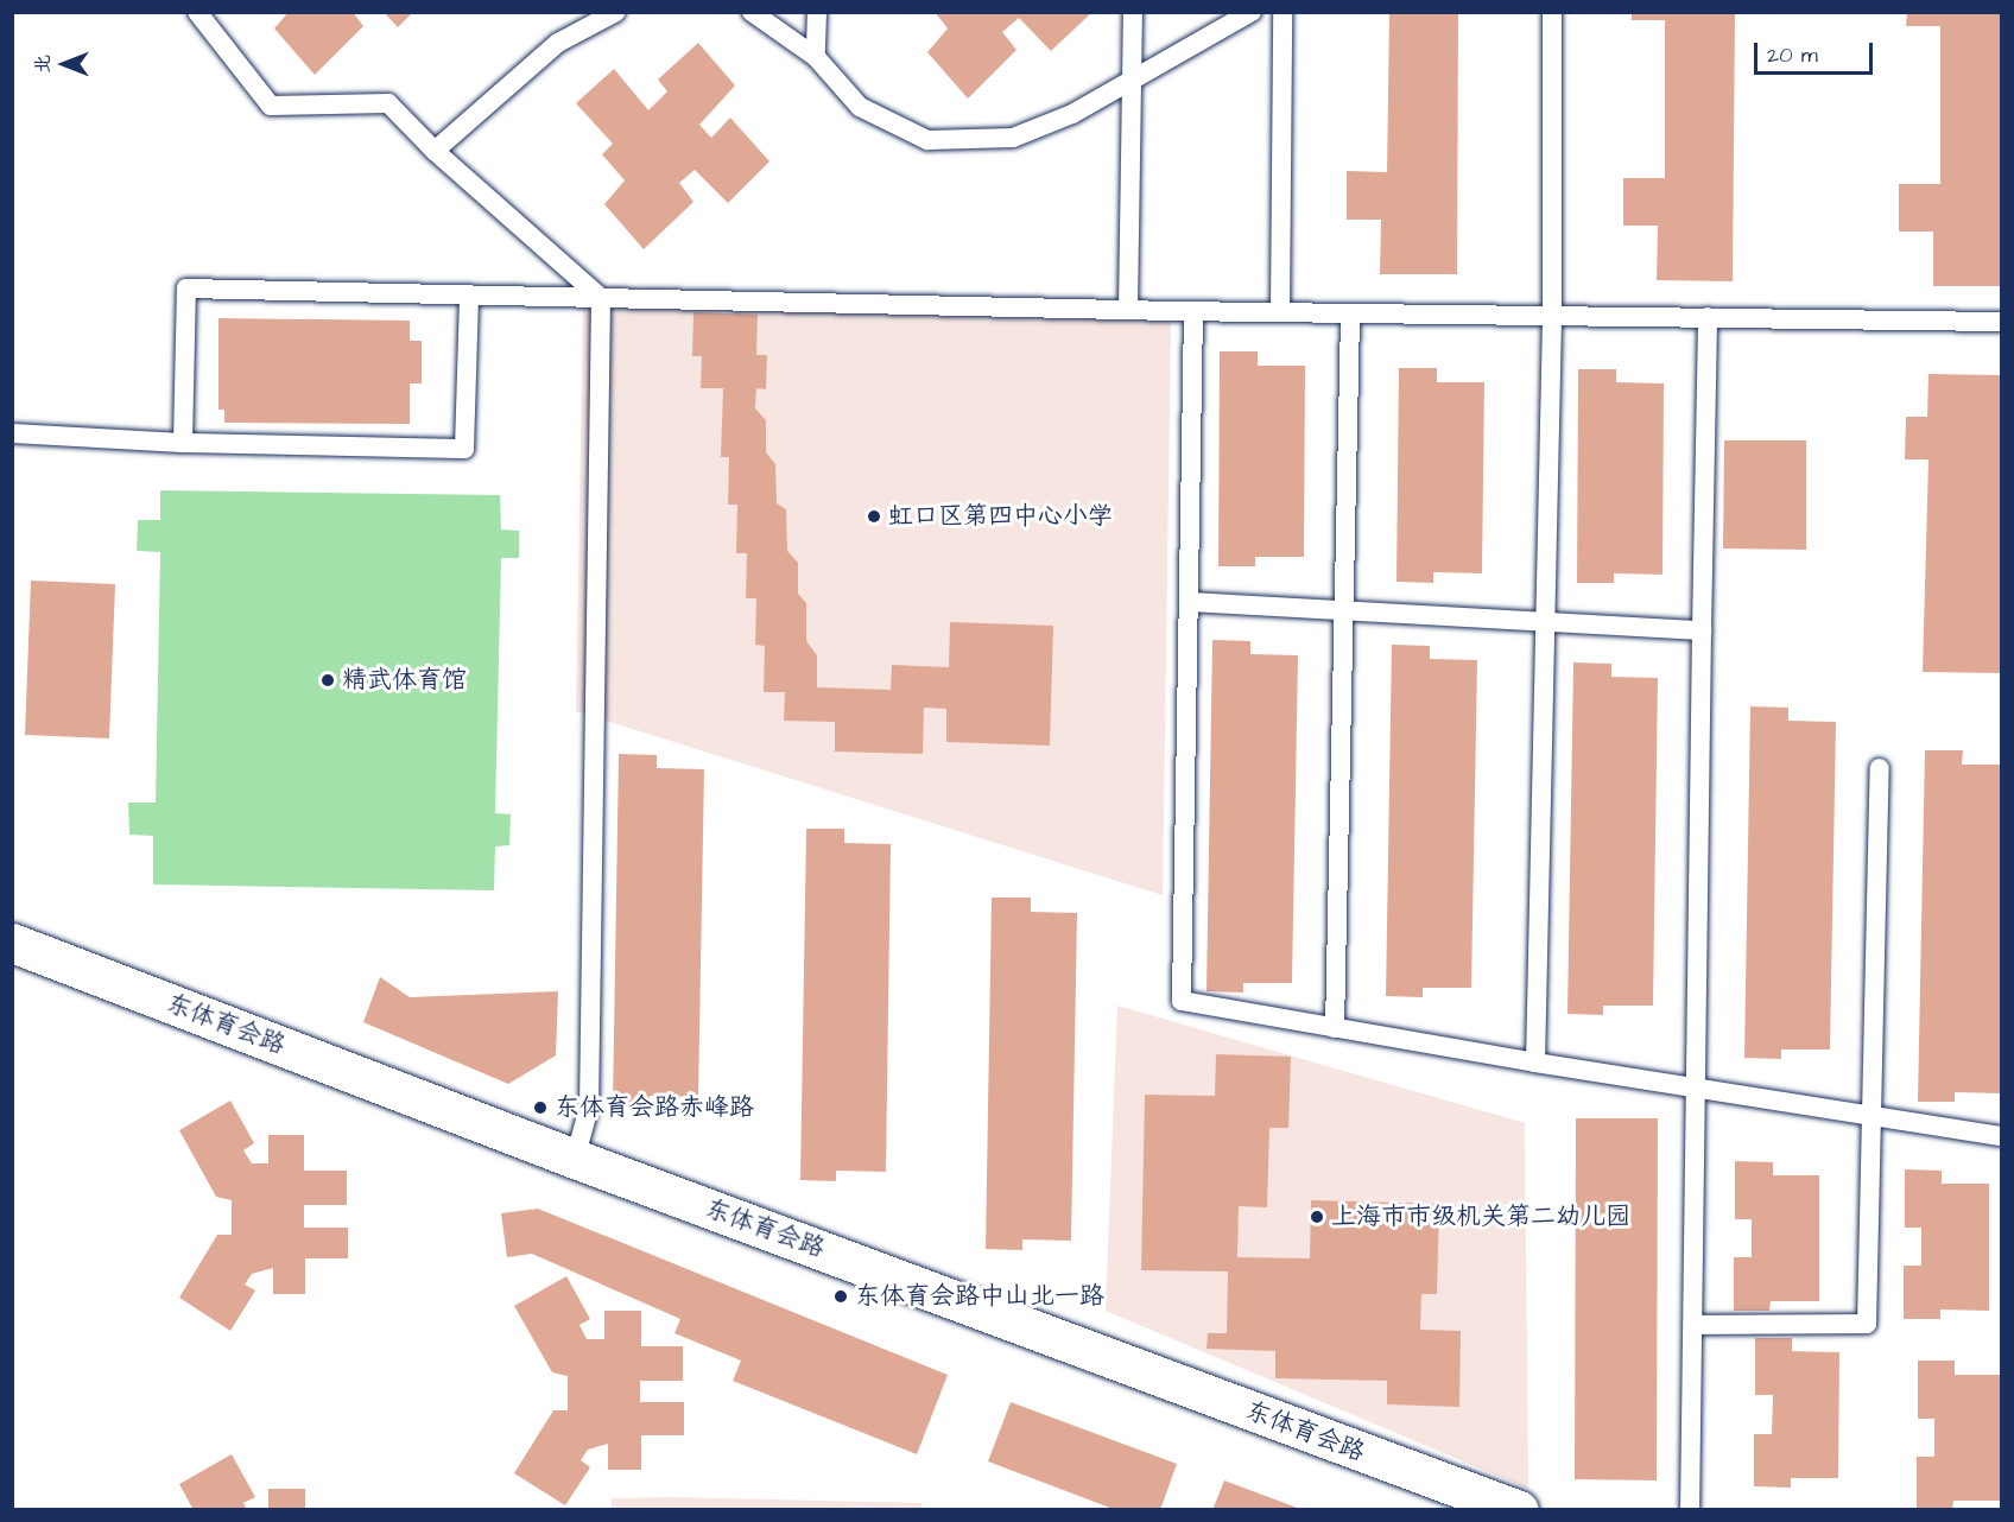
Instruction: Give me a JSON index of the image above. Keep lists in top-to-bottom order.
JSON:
{
  "streets": {
    "street": ["东体育会路"]
  },
  "places": [
    "虹口区第四中心小学",
    "精武体育馆",
    "东体育会路赤峰路",
    "上海市市级机关第二幼儿园",
    "东体育会路中山北一路"
  ],
  "scale_bar": "20 m",
  "north": "left"
}
